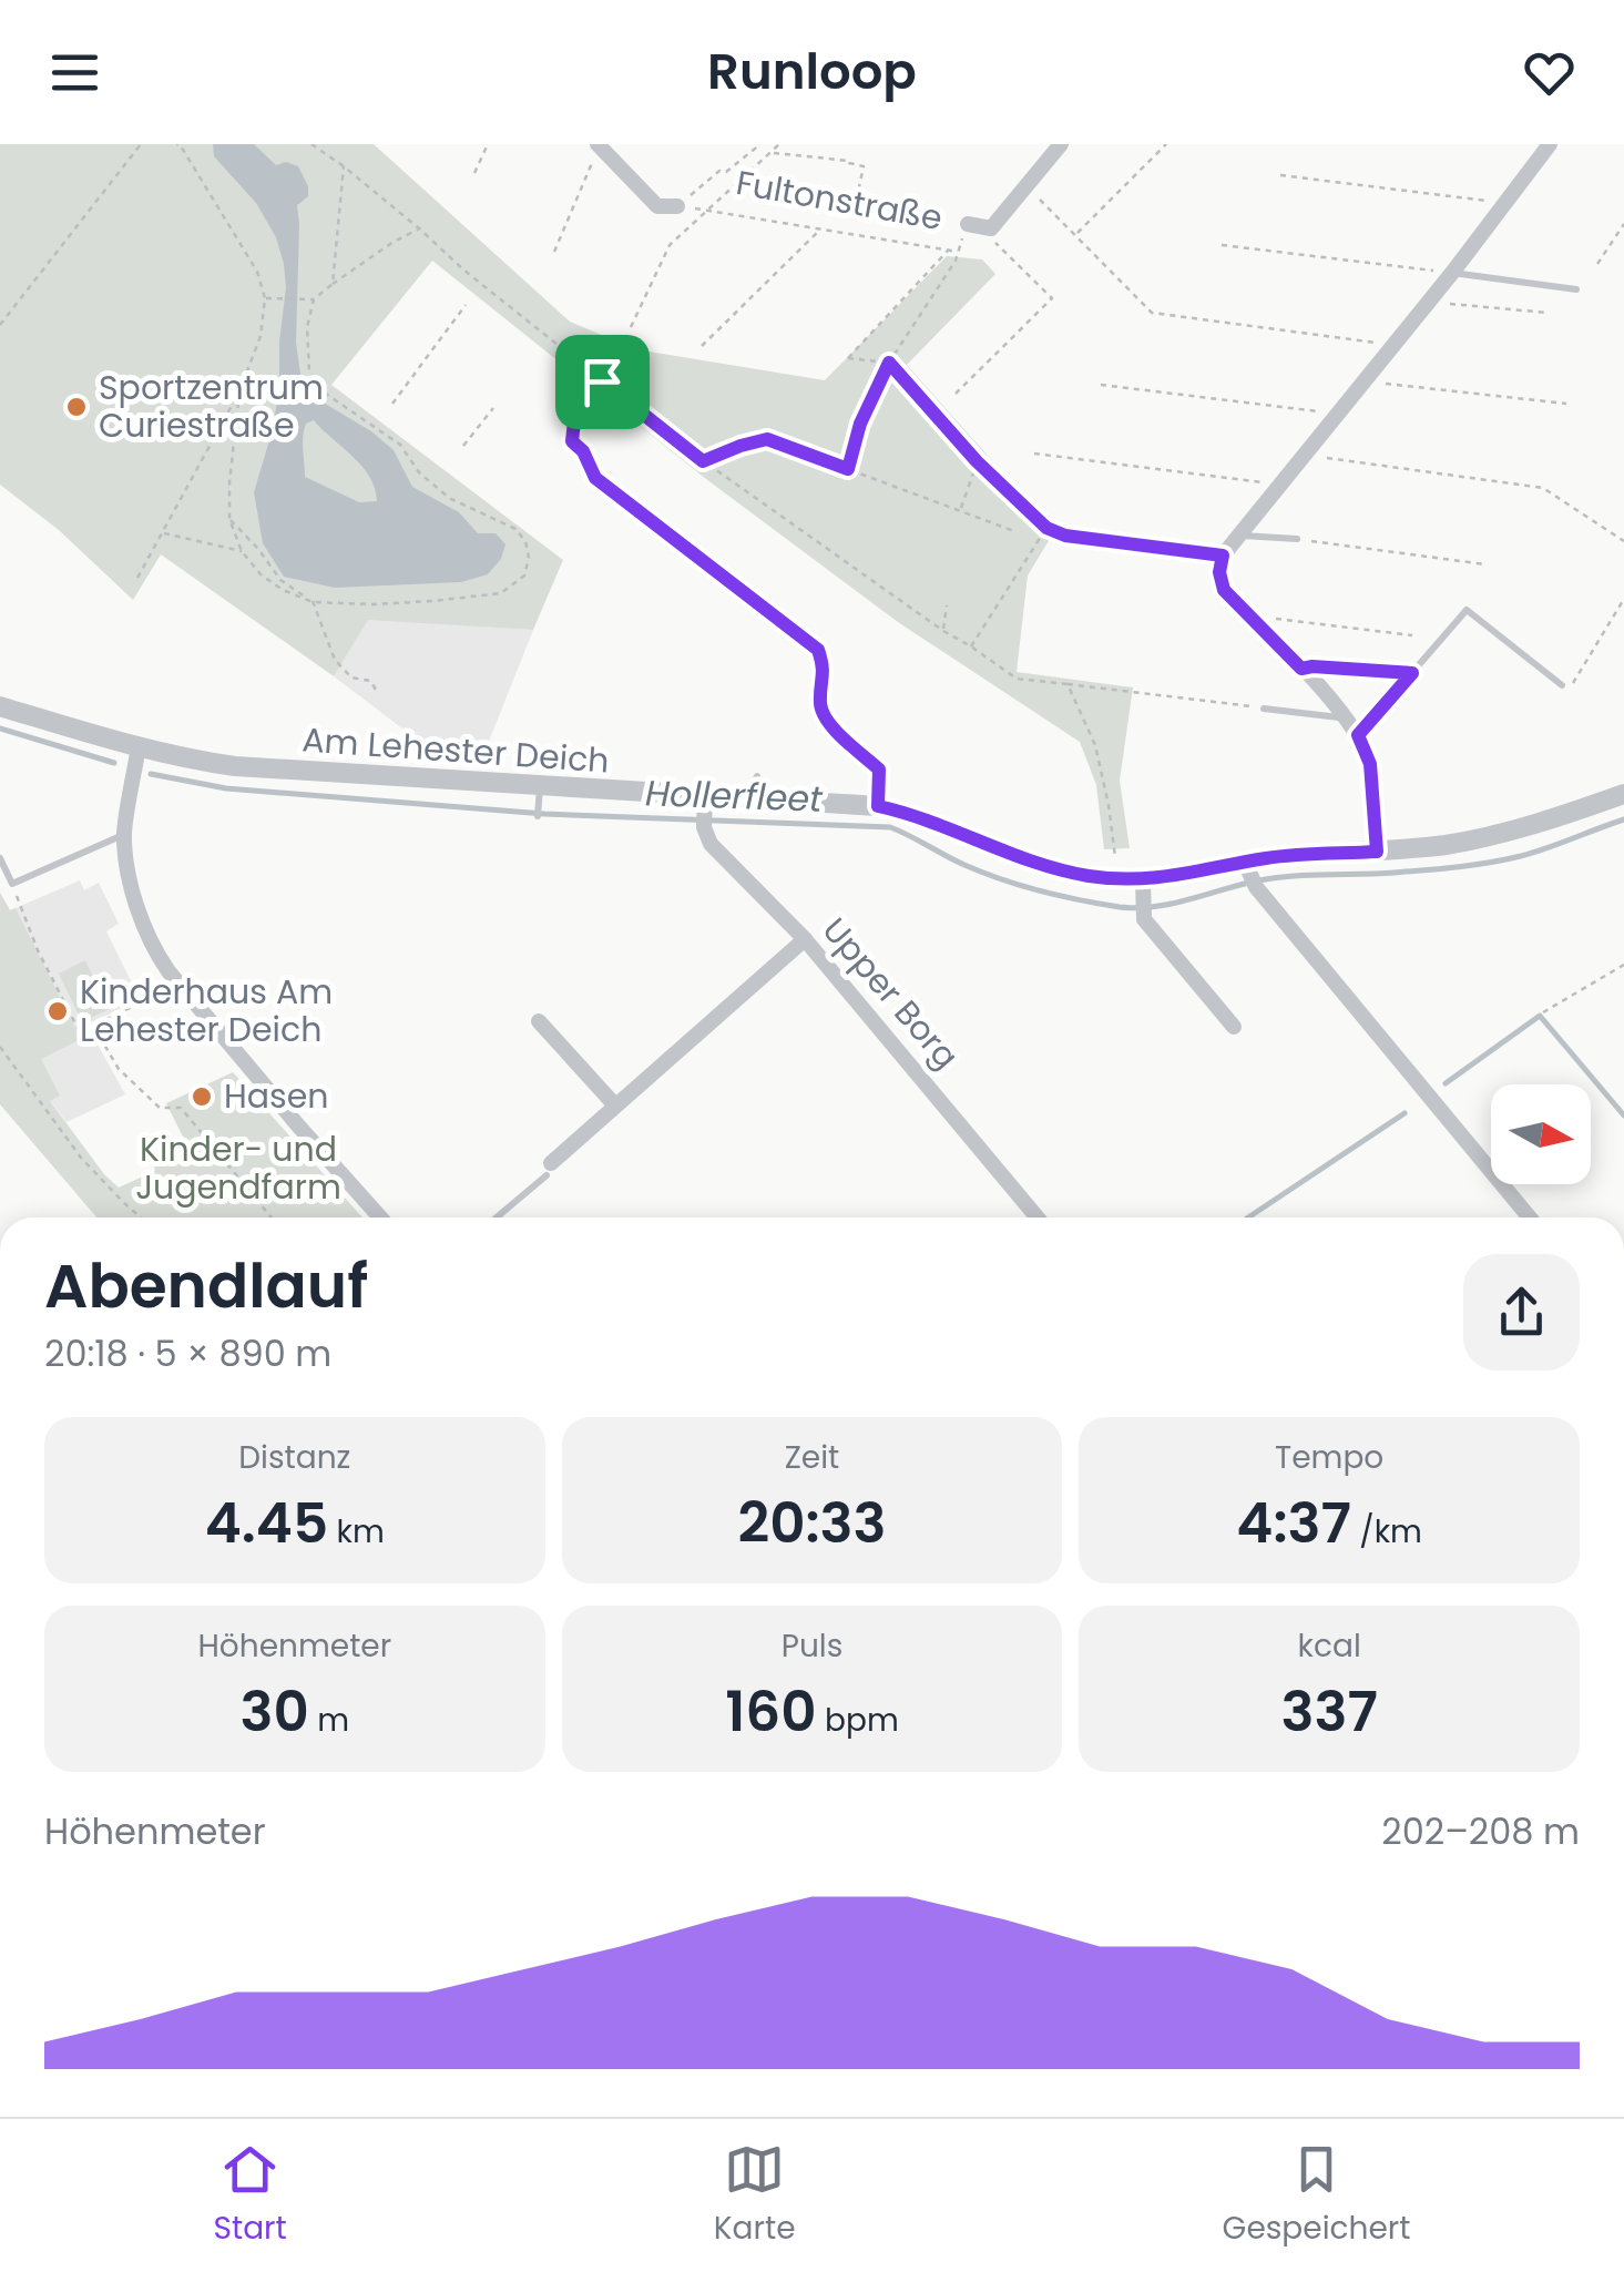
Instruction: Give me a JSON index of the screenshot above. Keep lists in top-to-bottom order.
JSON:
{
  "streets": {
    "street": ["Fultonstraße", "Am Lehester Deich", "Upper Borg"]
  },
  "crossings": [
    ["Am Lehester Deich", "Upper Borg"]
  ],
  "water": ["Hollerfleet"],
  "parks": ["Kinder- und Jugendfarm"],
  "places": ["Sportzentrum Curiestraße", "Kinderhaus Am Lehester Deich", "Hasen"],
  "north": "right",
  "page": {
    "header": "Runloop",
    "heading": ["Abendlauf", "20:18 · 5 × 890 m"],
    "stats": [
      ["Distanz", "4.45 km"],
      ["Zeit", "20:33"],
      ["Tempo", "4:37 /km"],
      ["Höhenmeter", "30 m"],
      ["Puls", "160 bpm"],
      ["kcal", "337"]
    ],
    "chart": ["Höhenmeter", "202–208 m"],
    "tabs": ["Start", "Karte", "Gespeichert"]
  }
}
